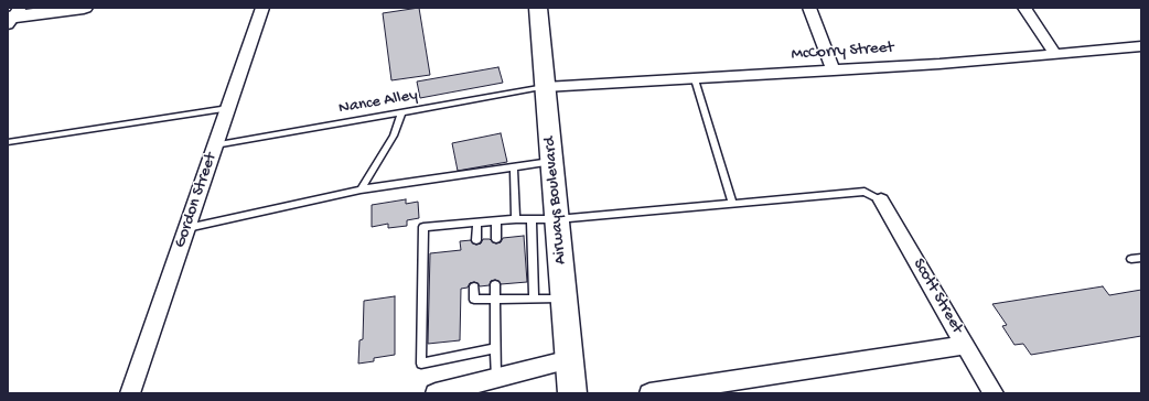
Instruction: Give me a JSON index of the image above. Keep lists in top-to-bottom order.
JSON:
{
  "streets": {
    "main road": ["Airways Boulevard"],
    "street": ["McCorry Street", "Gordon Street", "Scott Street"],
    "lane": ["Nance Alley"]
  },
  "crossings": [
    ["McCorry Street", "Nance Alley"],
    ["McCorry Street", "Airways Boulevard"],
    ["Nance Alley", "Gordon Street"],
    ["Nance Alley", "Airways Boulevard"]
  ]
}
